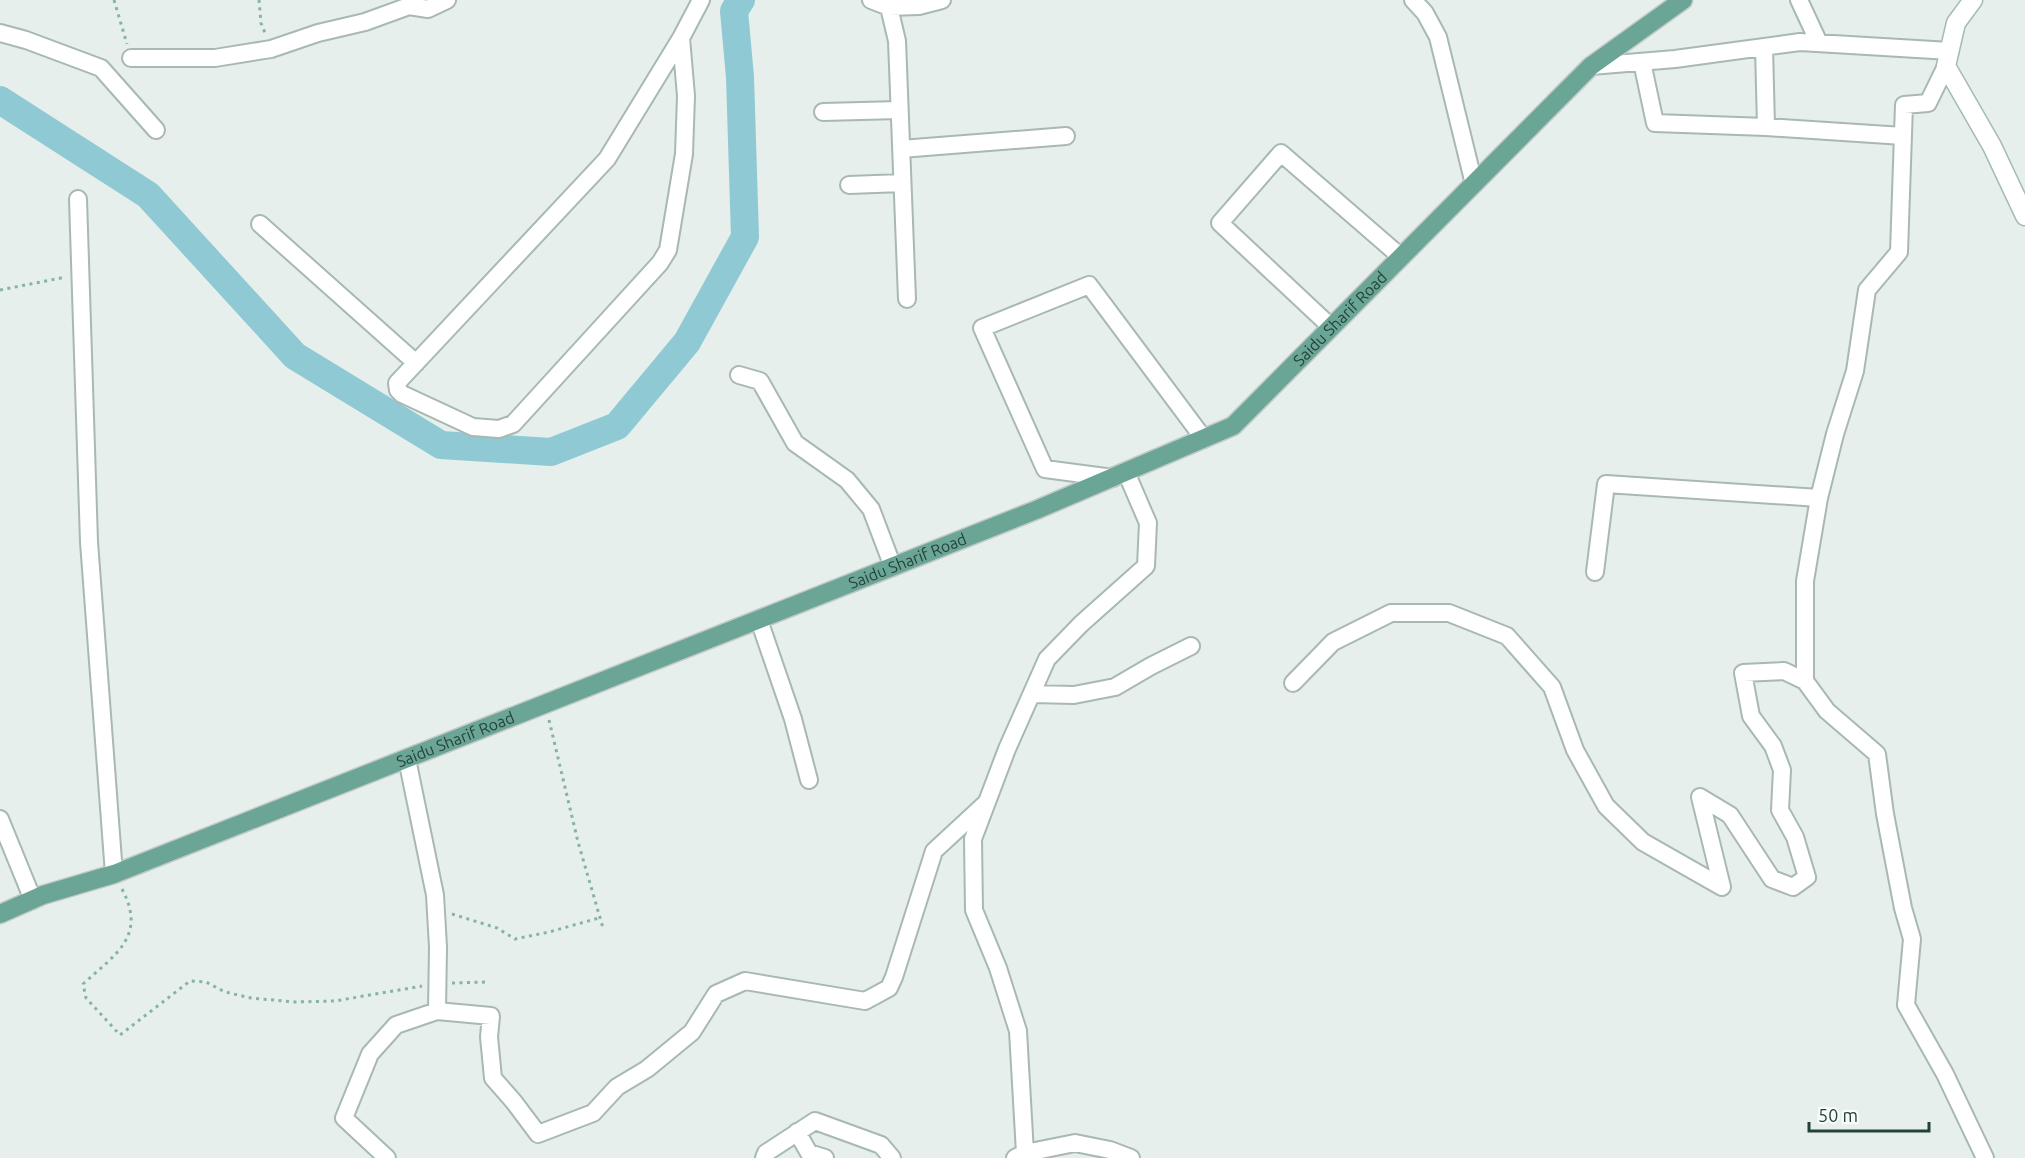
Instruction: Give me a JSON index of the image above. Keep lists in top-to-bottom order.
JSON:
{
  "streets": {
    "main road": ["Saidu Sharif Road"]
  },
  "scale_bar": "50 m"
}
